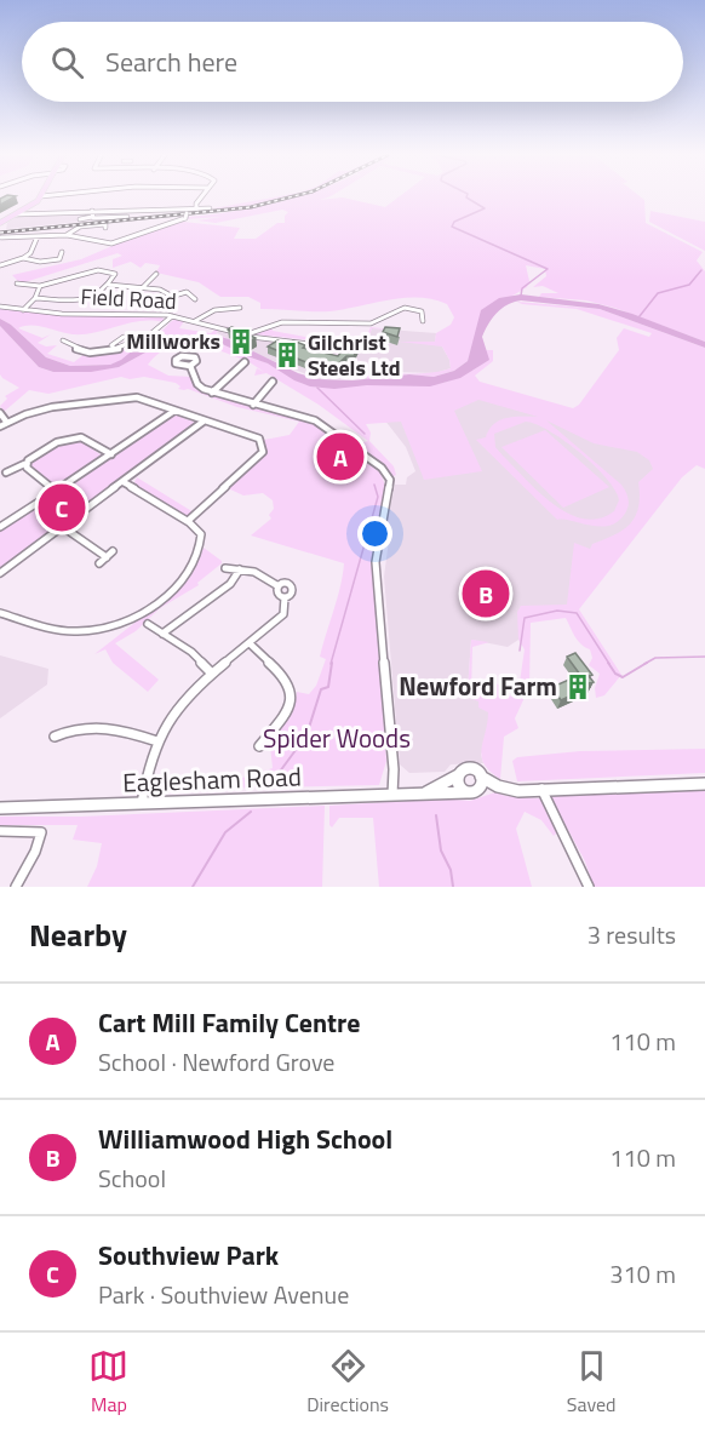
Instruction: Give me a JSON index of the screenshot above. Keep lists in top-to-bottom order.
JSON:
{
  "streets": {
    "main road": ["Eaglesham Road"],
    "street": ["Field Road"]
  },
  "parks": ["Spider Woods"],
  "places": {
    "building": ["Millworks", "Gilchrist Steels Ltd", "Newford Farm"]
  },
  "page": {
    "search": "Search here",
    "pins": ["A", "C", "B"],
    "heading": ["Nearby", "3 results"],
    "list": [
      {
        "mark": "A",
        "name": "Cart Mill Family Centre",
        "note": "School · Newford Grove",
        "value": "110 m"
      },
      {
        "mark": "B",
        "name": "Williamwood High School",
        "note": "School",
        "value": "110 m"
      },
      {
        "mark": "C",
        "name": "Southview Park",
        "note": "Park · Southview Avenue",
        "value": "310 m"
      }
    ],
    "nav": ["Map", "Directions", "Saved"]
  }
}
